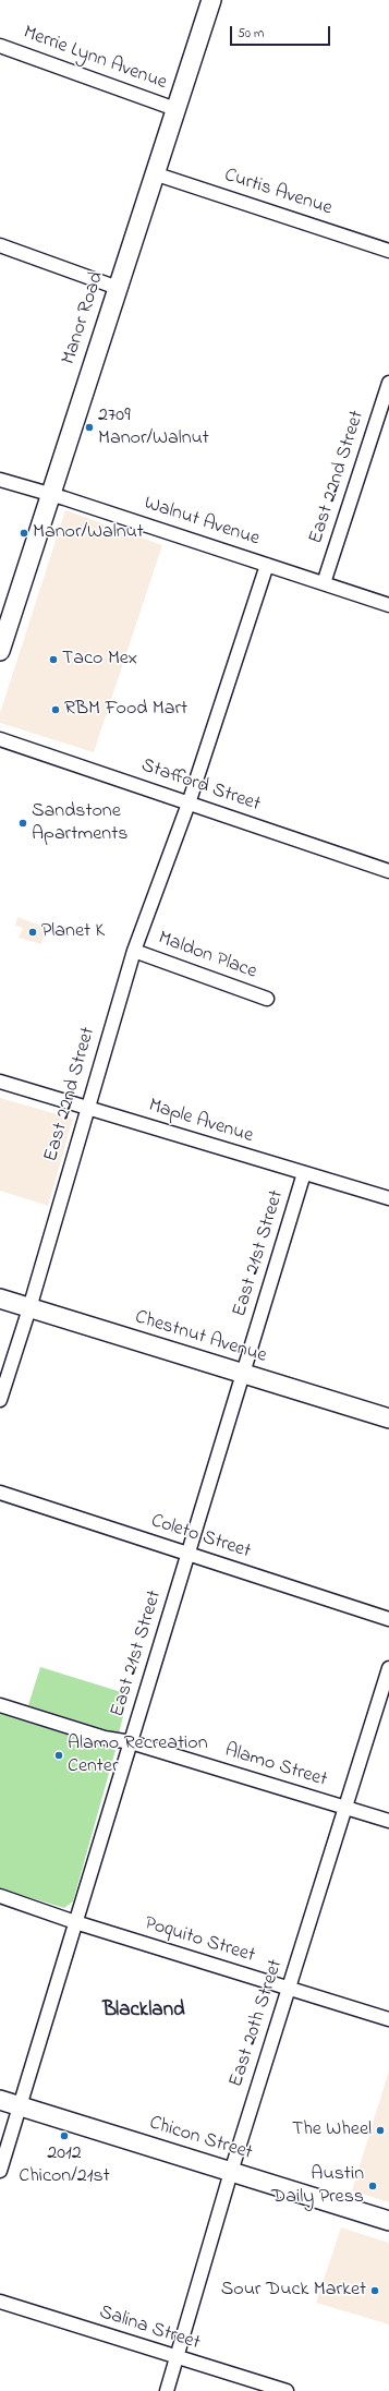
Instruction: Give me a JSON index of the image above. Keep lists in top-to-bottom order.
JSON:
{
  "streets": {
    "main road": ["Manor Road", "Chestnut Avenue", "Chicon Street"],
    "street": [
      "Merrie Lynn Avenue",
      "Curtis Avenue",
      "East 22nd Street",
      "Walnut Avenue",
      "Stafford Street",
      "Maldon Place",
      "Maple Avenue",
      "East 21st Street",
      "Coleto Street",
      "Alamo Street",
      "Poquito Street",
      "East 20th Street",
      "Salina Street"
    ]
  },
  "crossings": [
    ["Merrie Lynn Avenue", "Manor Road"],
    ["Curtis Avenue", "Manor Road"],
    ["Manor Road", "Walnut Avenue"],
    ["East 22nd Street", "Walnut Avenue"],
    ["East 22nd Street", "Stafford Street"],
    ["East 22nd Street", "Maldon Place"],
    ["East 22nd Street", "Maple Avenue"],
    ["East 22nd Street", "Chestnut Avenue"],
    ["Maple Avenue", "East 21st Street"],
    ["East 21st Street", "Chestnut Avenue"],
    ["East 21st Street", "Coleto Street"],
    ["East 21st Street", "Alamo Street"],
    ["East 21st Street", "Poquito Street"],
    ["East 21st Street", "Chicon Street"],
    ["Alamo Street", "East 20th Street"],
    ["Poquito Street", "East 20th Street"],
    ["East 20th Street", "Chicon Street"],
    ["East 20th Street", "Salina Street"]
  ],
  "districts": ["Blackland"],
  "places": [
    "2709 Manor/Walnut",
    "Manor/Walnut",
    "Taco Mex",
    "RBM Food Mart",
    "Sandstone Apartments",
    "Planet K",
    "Alamo Recreation Center",
    "The Wheel",
    "2012 Chicon/21st",
    "Austin Daily Press",
    "Sour Duck Market"
  ],
  "scale_bar": "50 m"
}
